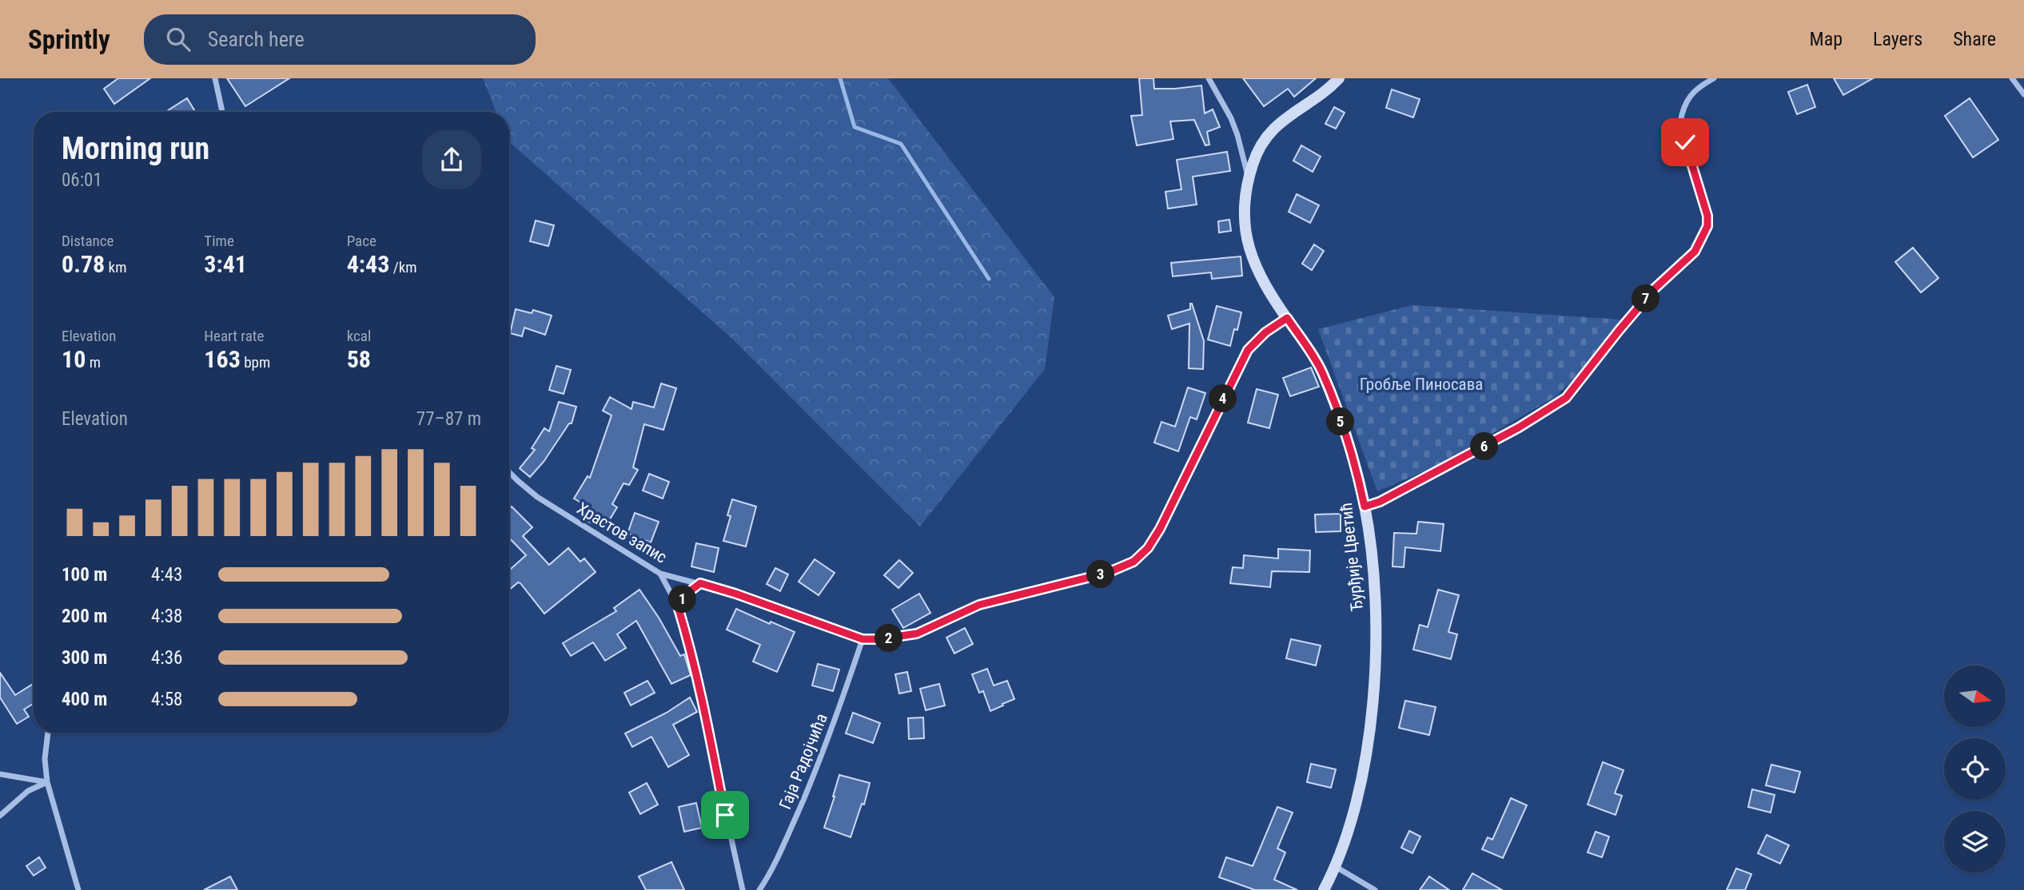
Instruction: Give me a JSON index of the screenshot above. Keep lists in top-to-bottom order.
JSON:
{
  "streets": {
    "street": ["Храстов запис", "Ђурђије Цветић", "Гаја Радојчића"]
  },
  "crossings": [
    ["Храстов запис", "Ђурђије Цветић"],
    ["Храстов запис", "Гаја Радојчића"]
  ],
  "parks": ["Гробље Пиносава"],
  "north": "right",
  "page": {
    "header": "Sprintly",
    "search": "Search here",
    "nav": ["Map", "Layers", "Share"],
    "heading": ["Morning run", "06:01"],
    "stats": [
      ["Distance", "0.78 km"],
      ["Time", "3:41"],
      ["Pace", "4:43 /km"],
      ["Elevation", "10 m"],
      ["Heart rate", "163 bpm"],
      ["kcal", "58"]
    ],
    "pins": [
      "7",
      "4",
      "5",
      "6",
      "3",
      "1",
      "2"
    ],
    "chart": ["Elevation", "77–87 m"],
    "list": [
      {
        "name": "100 m",
        "note": "4:43"
      },
      {
        "name": "200 m",
        "note": "4:38"
      },
      {
        "name": "300 m",
        "note": "4:36"
      },
      {
        "name": "400 m",
        "note": "4:58"
      }
    ]
  }
}
